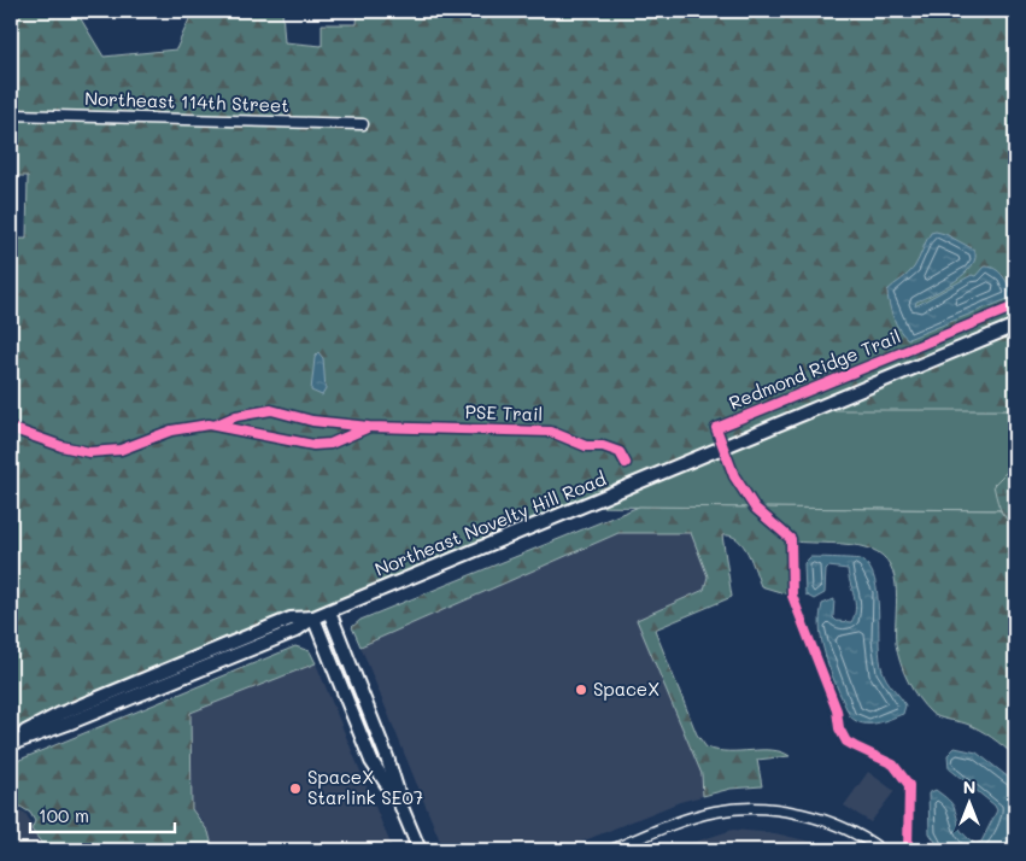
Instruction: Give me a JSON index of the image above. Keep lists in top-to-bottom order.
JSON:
{
  "streets": {
    "main road": ["Northeast Novelty Hill Road"],
    "street": ["Northeast 114th Street"],
    "cycle path": ["Redmond Ridge Trail", "PSE Trail"]
  },
  "places": ["SpaceX", "SpaceX Starlink SE07"],
  "scale_bar": "100 m",
  "north": "top"
}
